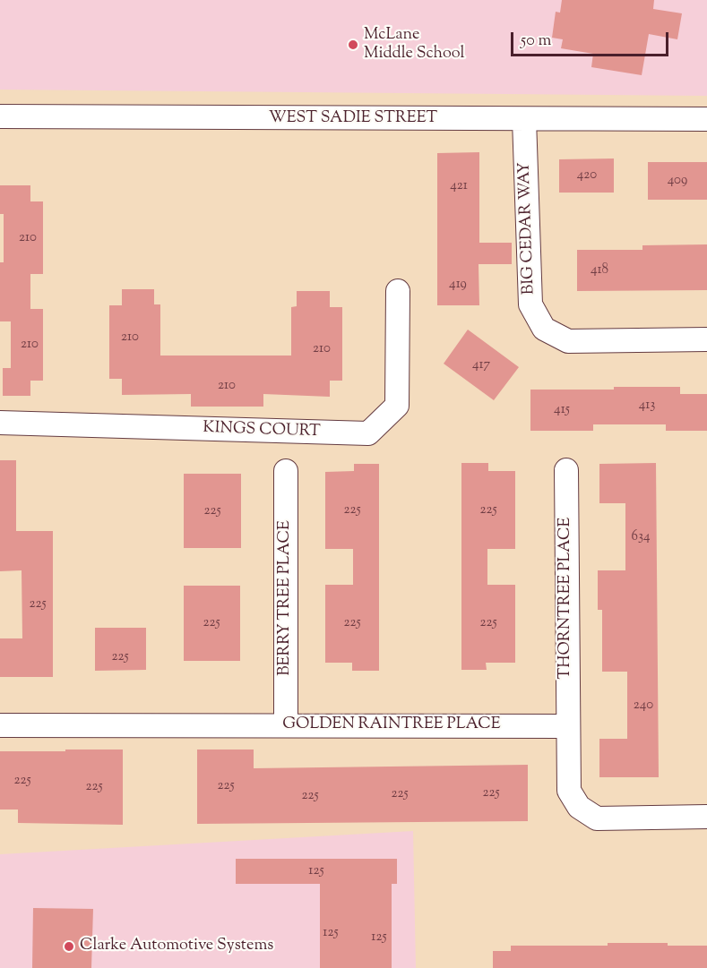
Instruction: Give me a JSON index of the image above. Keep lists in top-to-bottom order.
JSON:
{
  "streets": {
    "street": [
      "WEST SADIE STREET",
      "BIG CEDAR WAY",
      "KINGS COURT",
      "BERRY TREE PLACE",
      "THORNTREE PLACE",
      "GOLDEN RAINTREE PLACE"
    ]
  },
  "crossings": [
    ["WEST SADIE STREET", "BIG CEDAR WAY"],
    ["BERRY TREE PLACE", "GOLDEN RAINTREE PLACE"],
    ["THORNTREE PLACE", "GOLDEN RAINTREE PLACE"]
  ],
  "places": ["McLane Middle School", "Clarke Automotive Systems"],
  "house_numbers": [
    "420",
    "409",
    "421",
    "210",
    "418",
    "419",
    "210",
    "210",
    "210",
    "417",
    "210",
    "413",
    "415",
    "225",
    "225",
    "225",
    "634",
    "225",
    "225",
    "225",
    "225",
    "225",
    "240",
    "225",
    "225",
    "225",
    "225",
    "225",
    "225",
    "125",
    "125",
    "125"
  ],
  "scale_bar": "50 m"
}
